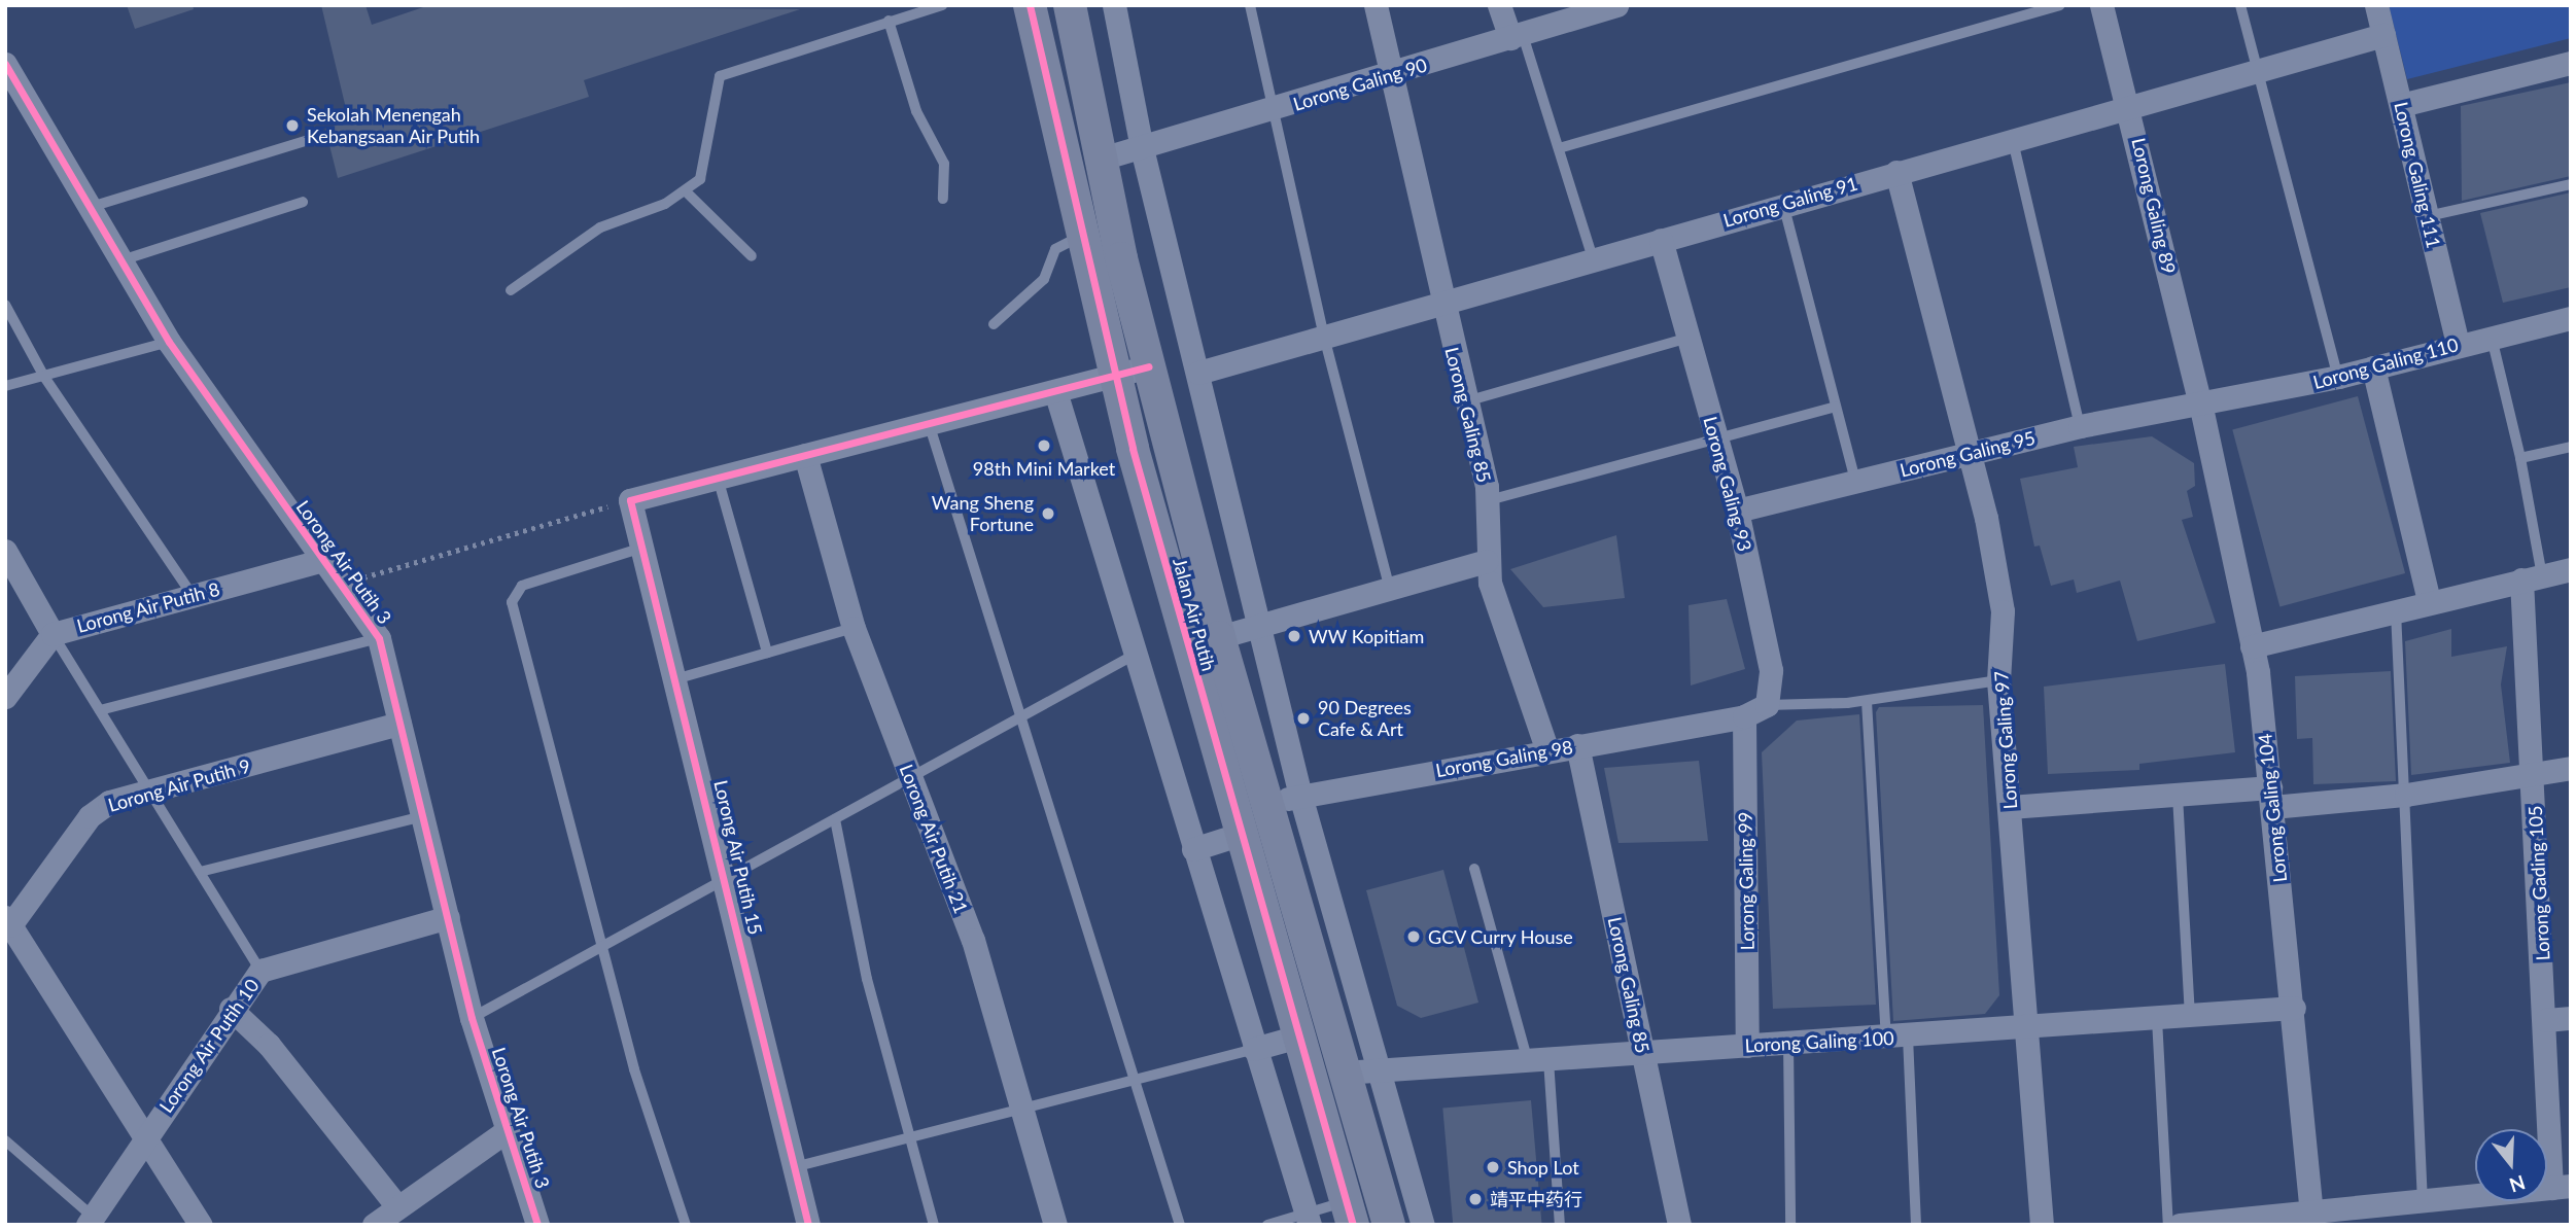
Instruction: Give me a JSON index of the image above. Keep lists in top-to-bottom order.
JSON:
{
  "streets": {
    "street": [
      "Lorong Galing 90",
      "Lorong Galing 111",
      "Lorong Galing 91",
      "Lorong Galing 89",
      "Lorong Galing 110",
      "Lorong Galing 85",
      "Lorong Galing 95",
      "Lorong Galing 93",
      "Lorong Air Putih 3",
      "Lorong Air Putih 8",
      "Jalan Air Putih",
      "Lorong Galing 97",
      "Lorong Galing 98",
      "Lorong Air Putih 9",
      "Lorong Galing 104",
      "Lorong Air Putih 21",
      "Lorong Air Putih 15",
      "Lorong Galing 99",
      "Lorong Gading 105",
      "Lorong Galing 100",
      "Lorong Air Putih 10"
    ]
  },
  "crossings": [
    ["Lorong Galing 90", "Lorong Galing 85"],
    ["Lorong Galing 90", "Jalan Air Putih"],
    ["Lorong Galing 111", "Lorong Galing 91"],
    ["Lorong Galing 111", "Lorong Galing 110"],
    ["Lorong Galing 91", "Lorong Galing 89"],
    ["Lorong Galing 91", "Lorong Galing 85"],
    ["Lorong Galing 91", "Lorong Galing 93"],
    ["Lorong Galing 91", "Lorong Galing 97"],
    ["Lorong Galing 89", "Lorong Galing 110"],
    ["Lorong Galing 89", "Lorong Galing 95"],
    ["Lorong Galing 89", "Lorong Galing 104"],
    ["Lorong Galing 110", "Lorong Galing 95"],
    ["Lorong Galing 110", "Lorong Galing 104"],
    ["Lorong Galing 85", "Lorong Galing 98"],
    ["Lorong Galing 85", "Lorong Galing 100"],
    ["Lorong Galing 95", "Lorong Galing 93"],
    ["Lorong Galing 95", "Lorong Galing 97"],
    ["Lorong Galing 95", "Lorong Galing 104"],
    ["Lorong Air Putih 3", "Lorong Air Putih 8"],
    ["Lorong Air Putih 3", "Lorong Air Putih 9"],
    ["Lorong Air Putih 3", "Lorong Air Putih 10"],
    ["Jalan Air Putih", "Lorong Galing 98"],
    ["Jalan Air Putih", "Lorong Galing 100"],
    ["Lorong Galing 97", "Lorong Galing 100"],
    ["Lorong Galing 98", "Lorong Galing 99"],
    ["Lorong Galing 104", "Lorong Galing 100"],
    ["Lorong Galing 99", "Lorong Galing 100"]
  ],
  "places": [
    "Sekolah Menengah Kebangsaan Air Putih",
    "98th Mini Market",
    "Wang Sheng Fortune",
    "WW Kopitiam",
    "90 Degrees Cafe & Art",
    "GCV Curry House",
    "Shop Lot",
    "靖平中药行"
  ],
  "north": "bottom"
}
